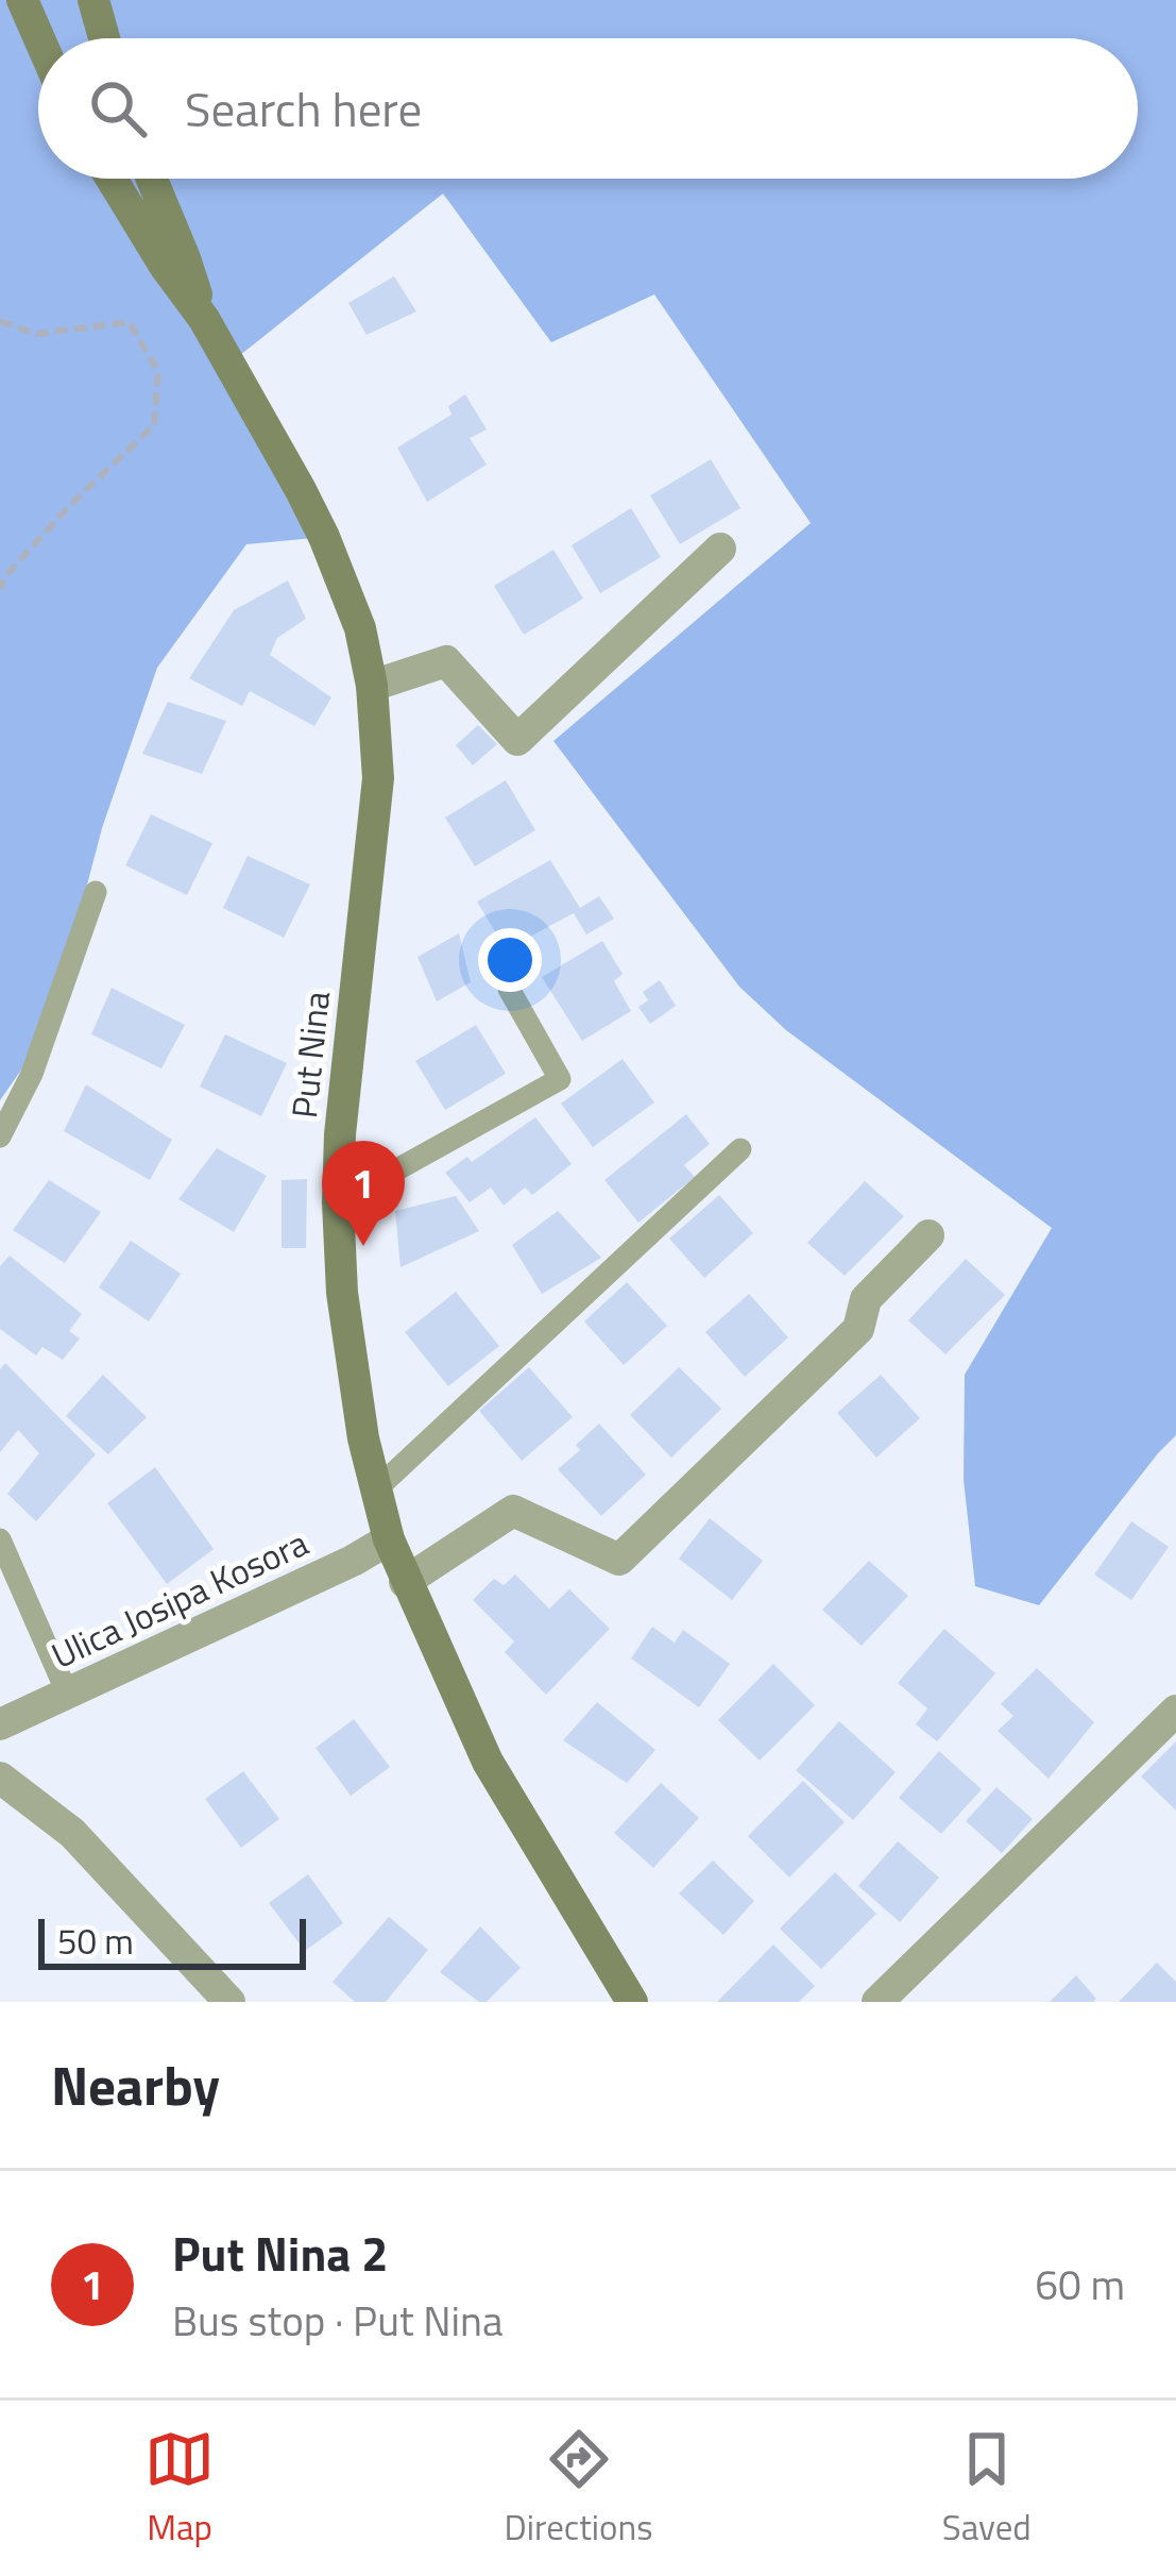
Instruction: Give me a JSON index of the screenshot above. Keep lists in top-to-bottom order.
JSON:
{
  "streets": {
    "main road": ["Put Nina"],
    "street": ["Ulica Josipa Kosora"]
  },
  "crossings": [
    ["Put Nina", "Ulica Josipa Kosora"]
  ],
  "scale_bar": "50 m",
  "page": {
    "search": "Search here",
    "pins": "1",
    "scale": "50 m",
    "heading": "Nearby",
    "list": [
      {
        "mark": "1",
        "name": "Put Nina 2",
        "note": "Bus stop · Put Nina",
        "value": "60 m"
      }
    ],
    "nav": ["Map", "Directions", "Saved"]
  }
}
